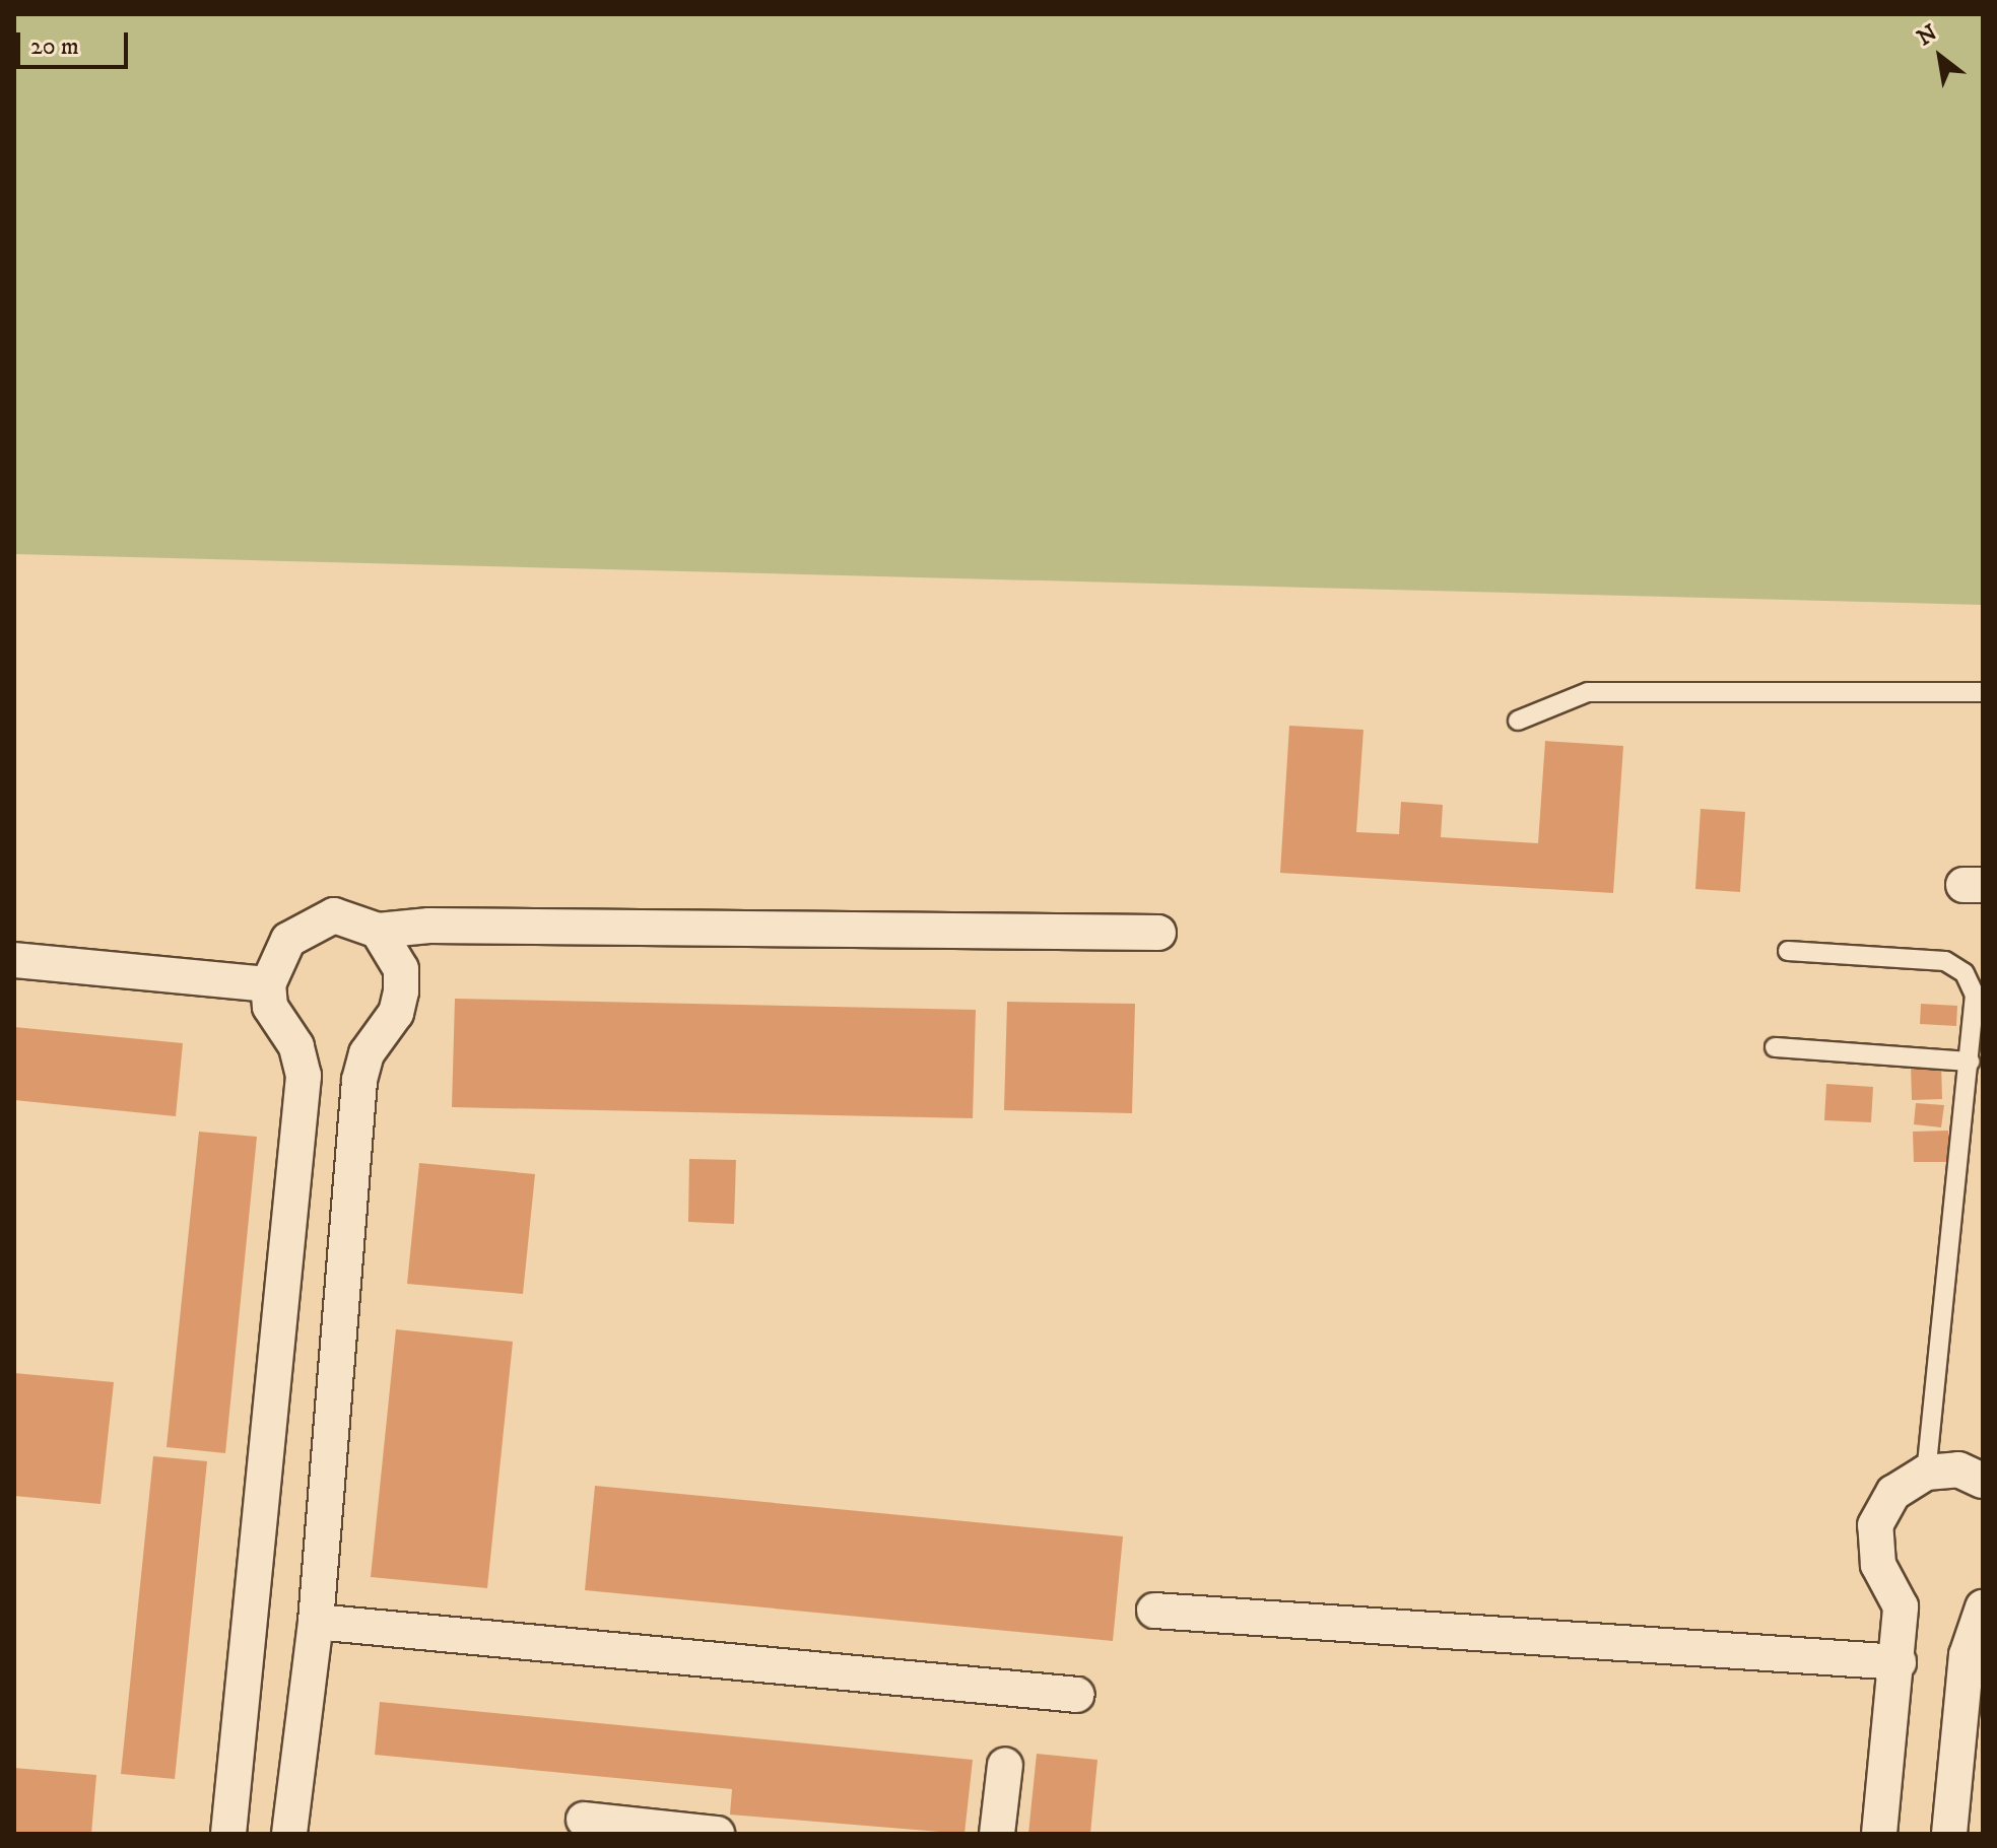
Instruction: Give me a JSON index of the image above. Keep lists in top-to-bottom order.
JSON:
{
  "scale_bar": "20 m",
  "north": "top left"
}
